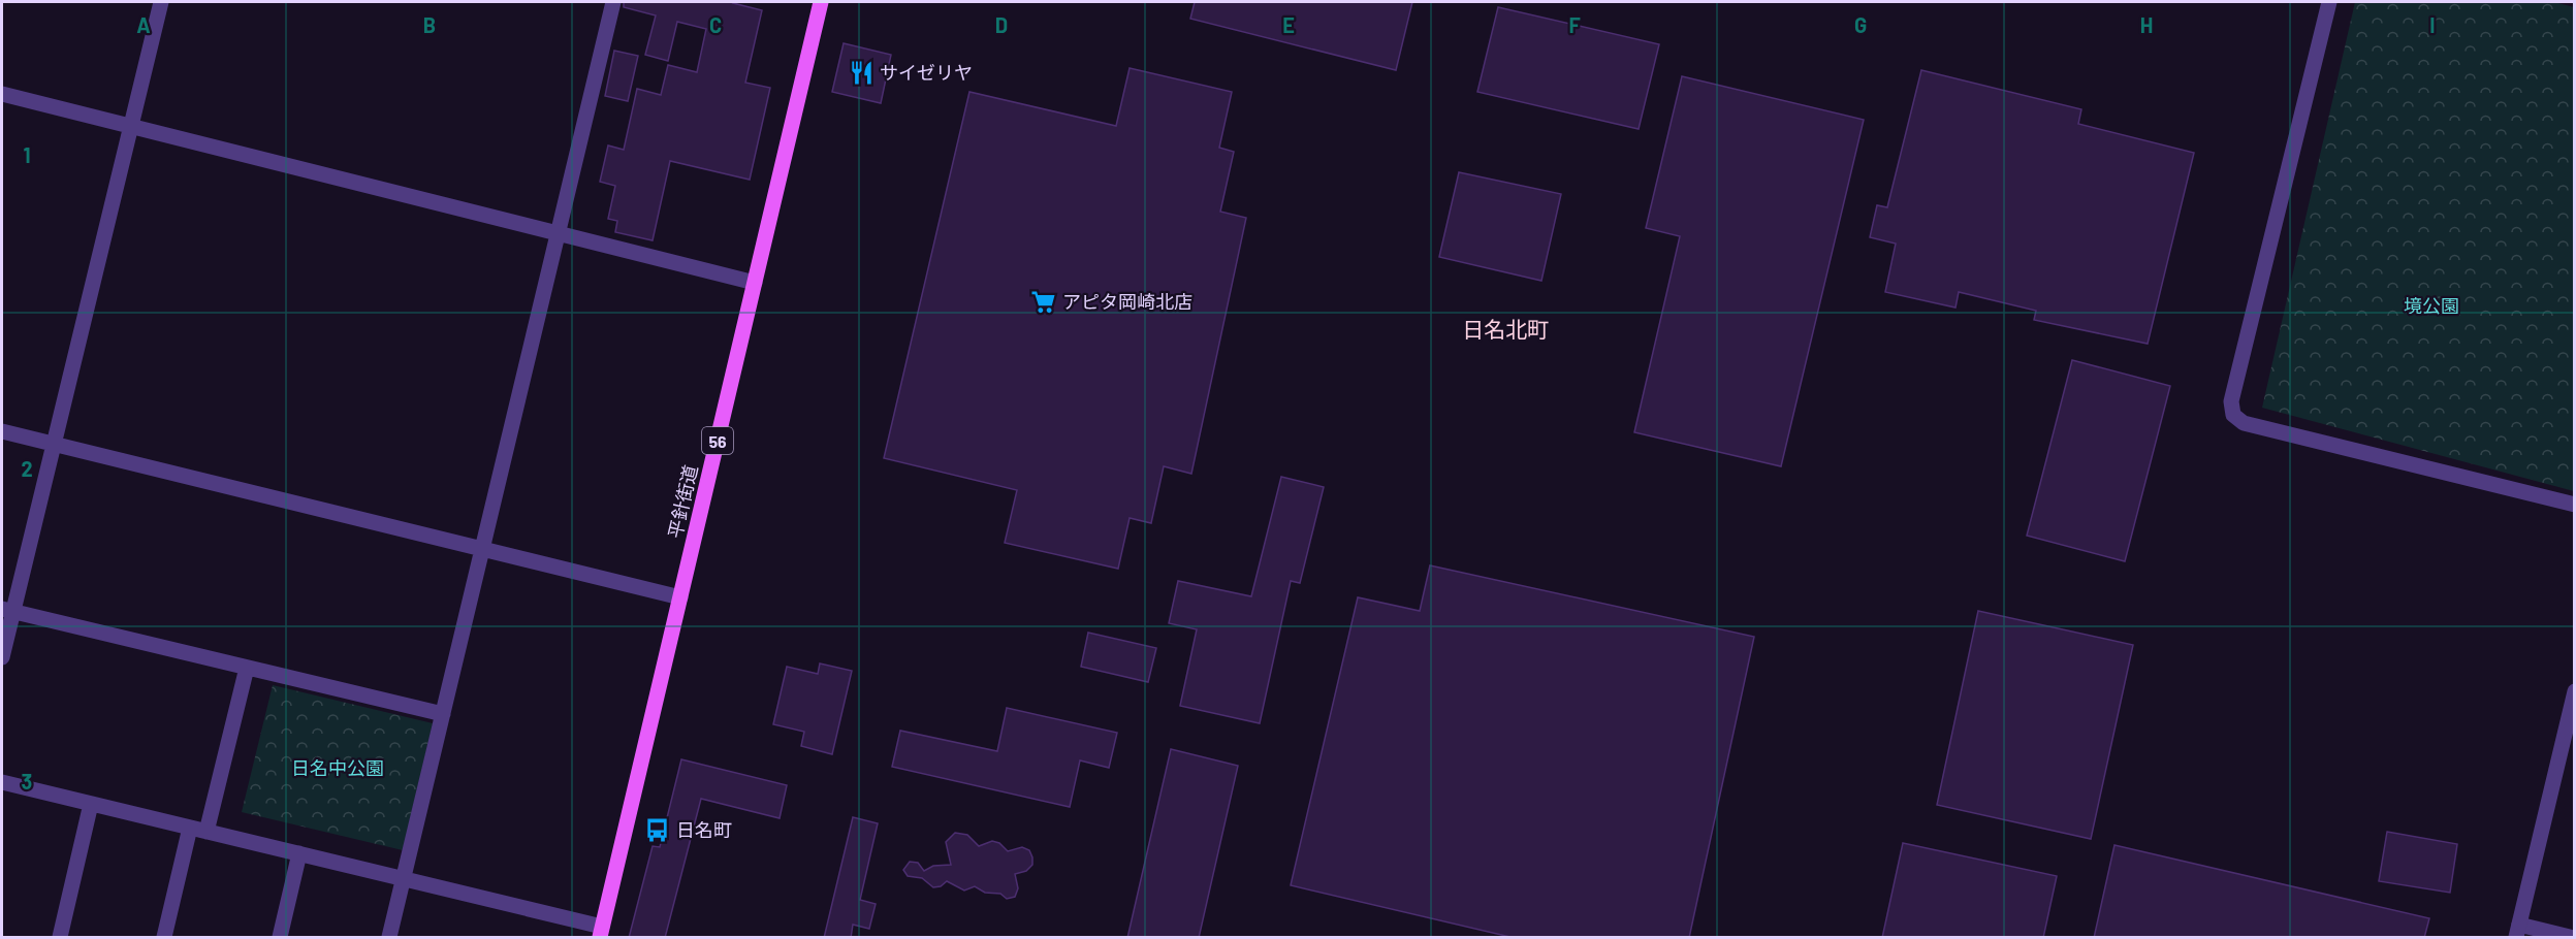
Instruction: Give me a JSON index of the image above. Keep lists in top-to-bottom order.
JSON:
{
  "streets": {
    "main road": ["56", "平針街道"]
  },
  "districts": ["日名北町"],
  "parks": ["境公園", "日名中公園"],
  "places": {
    "restaurant": ["サイゼリヤ"],
    "supermarket": ["アピタ岡崎北店"],
    "bus stop": ["日名町"]
  },
  "grid": {
    "columns": [
      "A",
      "B",
      "C",
      "D",
      "E",
      "F",
      "G",
      "H",
      "I"
    ],
    "rows": ["1", "2", "3"]
  }
}
